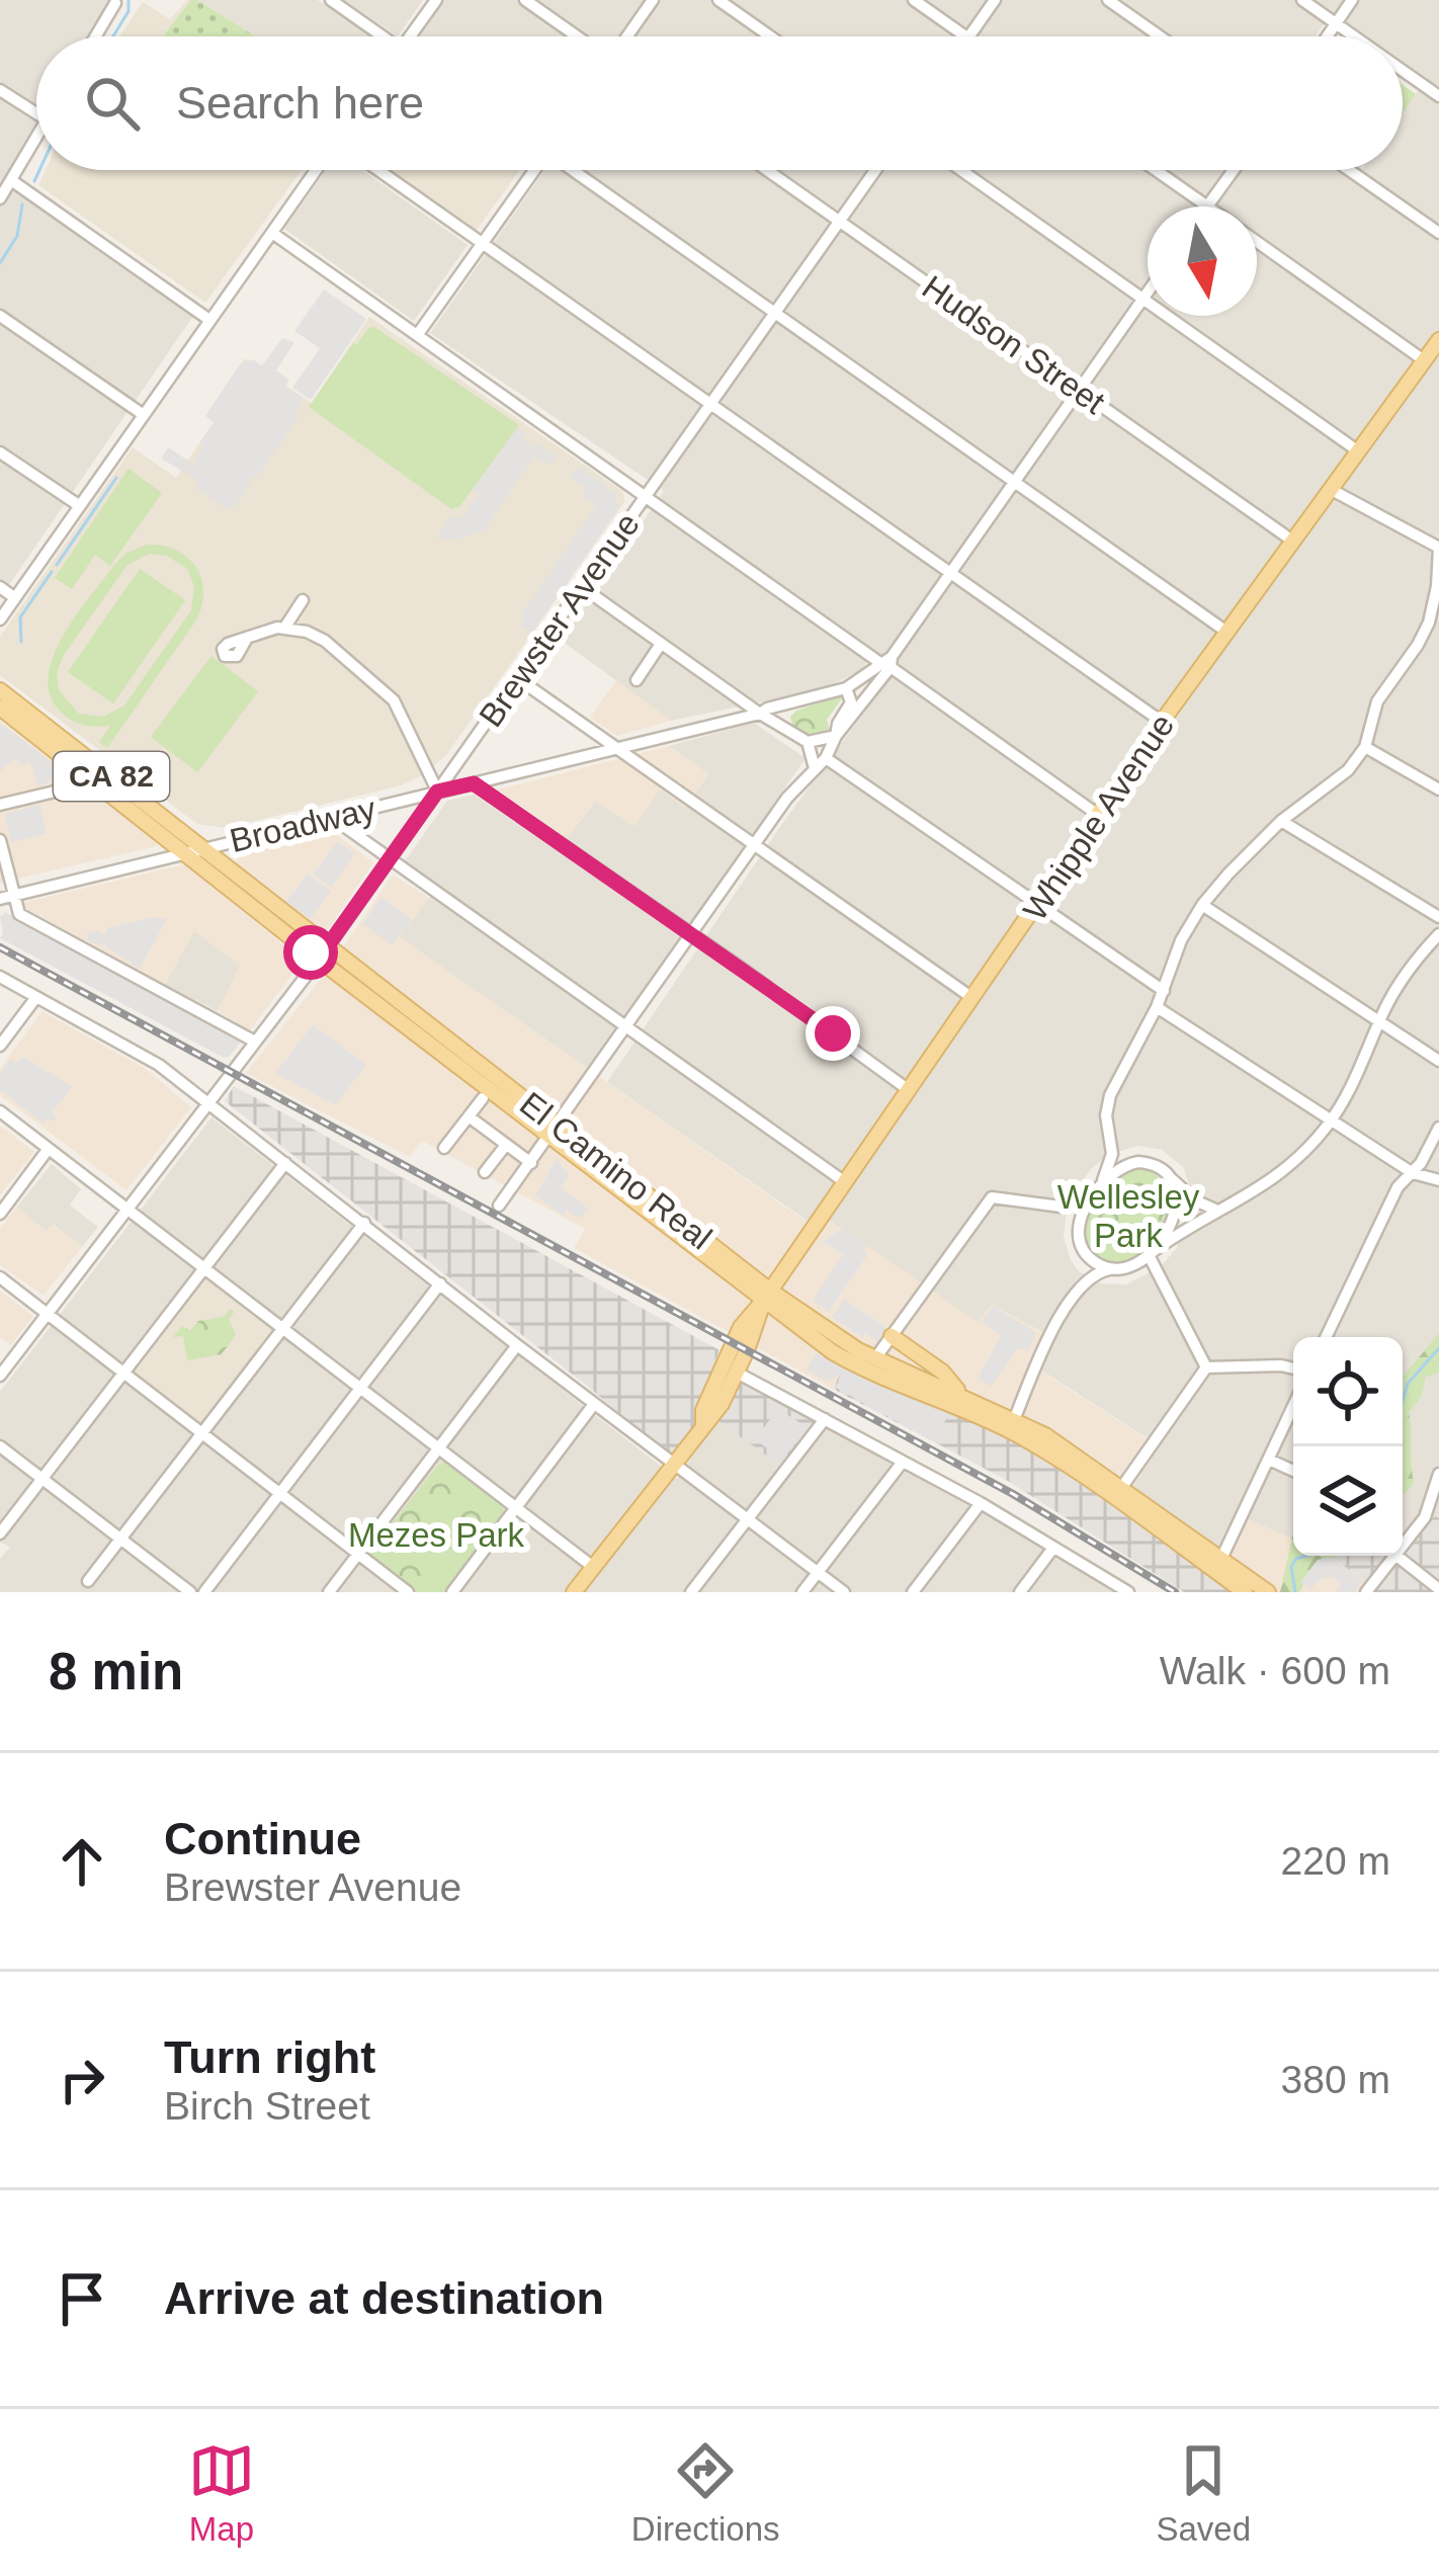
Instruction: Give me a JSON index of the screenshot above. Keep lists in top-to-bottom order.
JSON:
{
  "streets": {
    "main road": ["CA 82", "Whipple Avenue", "El Camino Real"],
    "street": ["Hudson Street", "Brewster Avenue", "Broadway"]
  },
  "crossings": [
    ["Hudson Street", "Brewster Avenue"],
    ["Hudson Street", "Whipple Avenue"],
    ["Brewster Avenue", "Broadway"],
    ["Brewster Avenue", "El Camino Real"],
    ["Whipple Avenue", "El Camino Real"],
    ["Broadway", "El Camino Real"]
  ],
  "parks": ["Wellesley Park", "Mezes Park"],
  "north": "bottom",
  "page": {
    "search": "Search here",
    "heading": ["8 min", "Walk · 600 m"],
    "list": [
      ["Continue", "Brewster Avenue", "220 m"],
      ["Turn right", "Birch Street", "380 m"],
      "Arrive at destination"
    ],
    "nav": ["Map", "Directions", "Saved"]
  }
}
